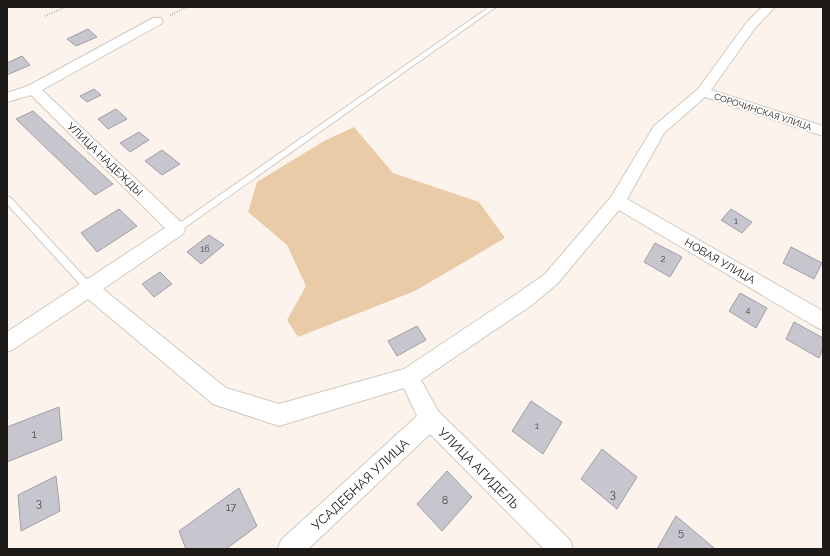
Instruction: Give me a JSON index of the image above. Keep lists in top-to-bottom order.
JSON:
{
  "streets": {
    "street": [
      "СОРОЧИНСКАЯ УЛИЦА",
      "УЛИЦА НАДЕЖДЫ",
      "НОВАЯ УЛИЦА",
      "УЛИЦА АГИДЕЛЬ",
      "УСАДЕБНАЯ УЛИЦА"
    ]
  },
  "crossings": [
    ["УЛИЦА АГИДЕЛЬ", "УСАДЕБНАЯ УЛИЦА"]
  ],
  "house_numbers": [
    "1",
    "16",
    "2",
    "4",
    "1",
    "1",
    "3",
    "8",
    "3",
    "17",
    "5"
  ]
}
